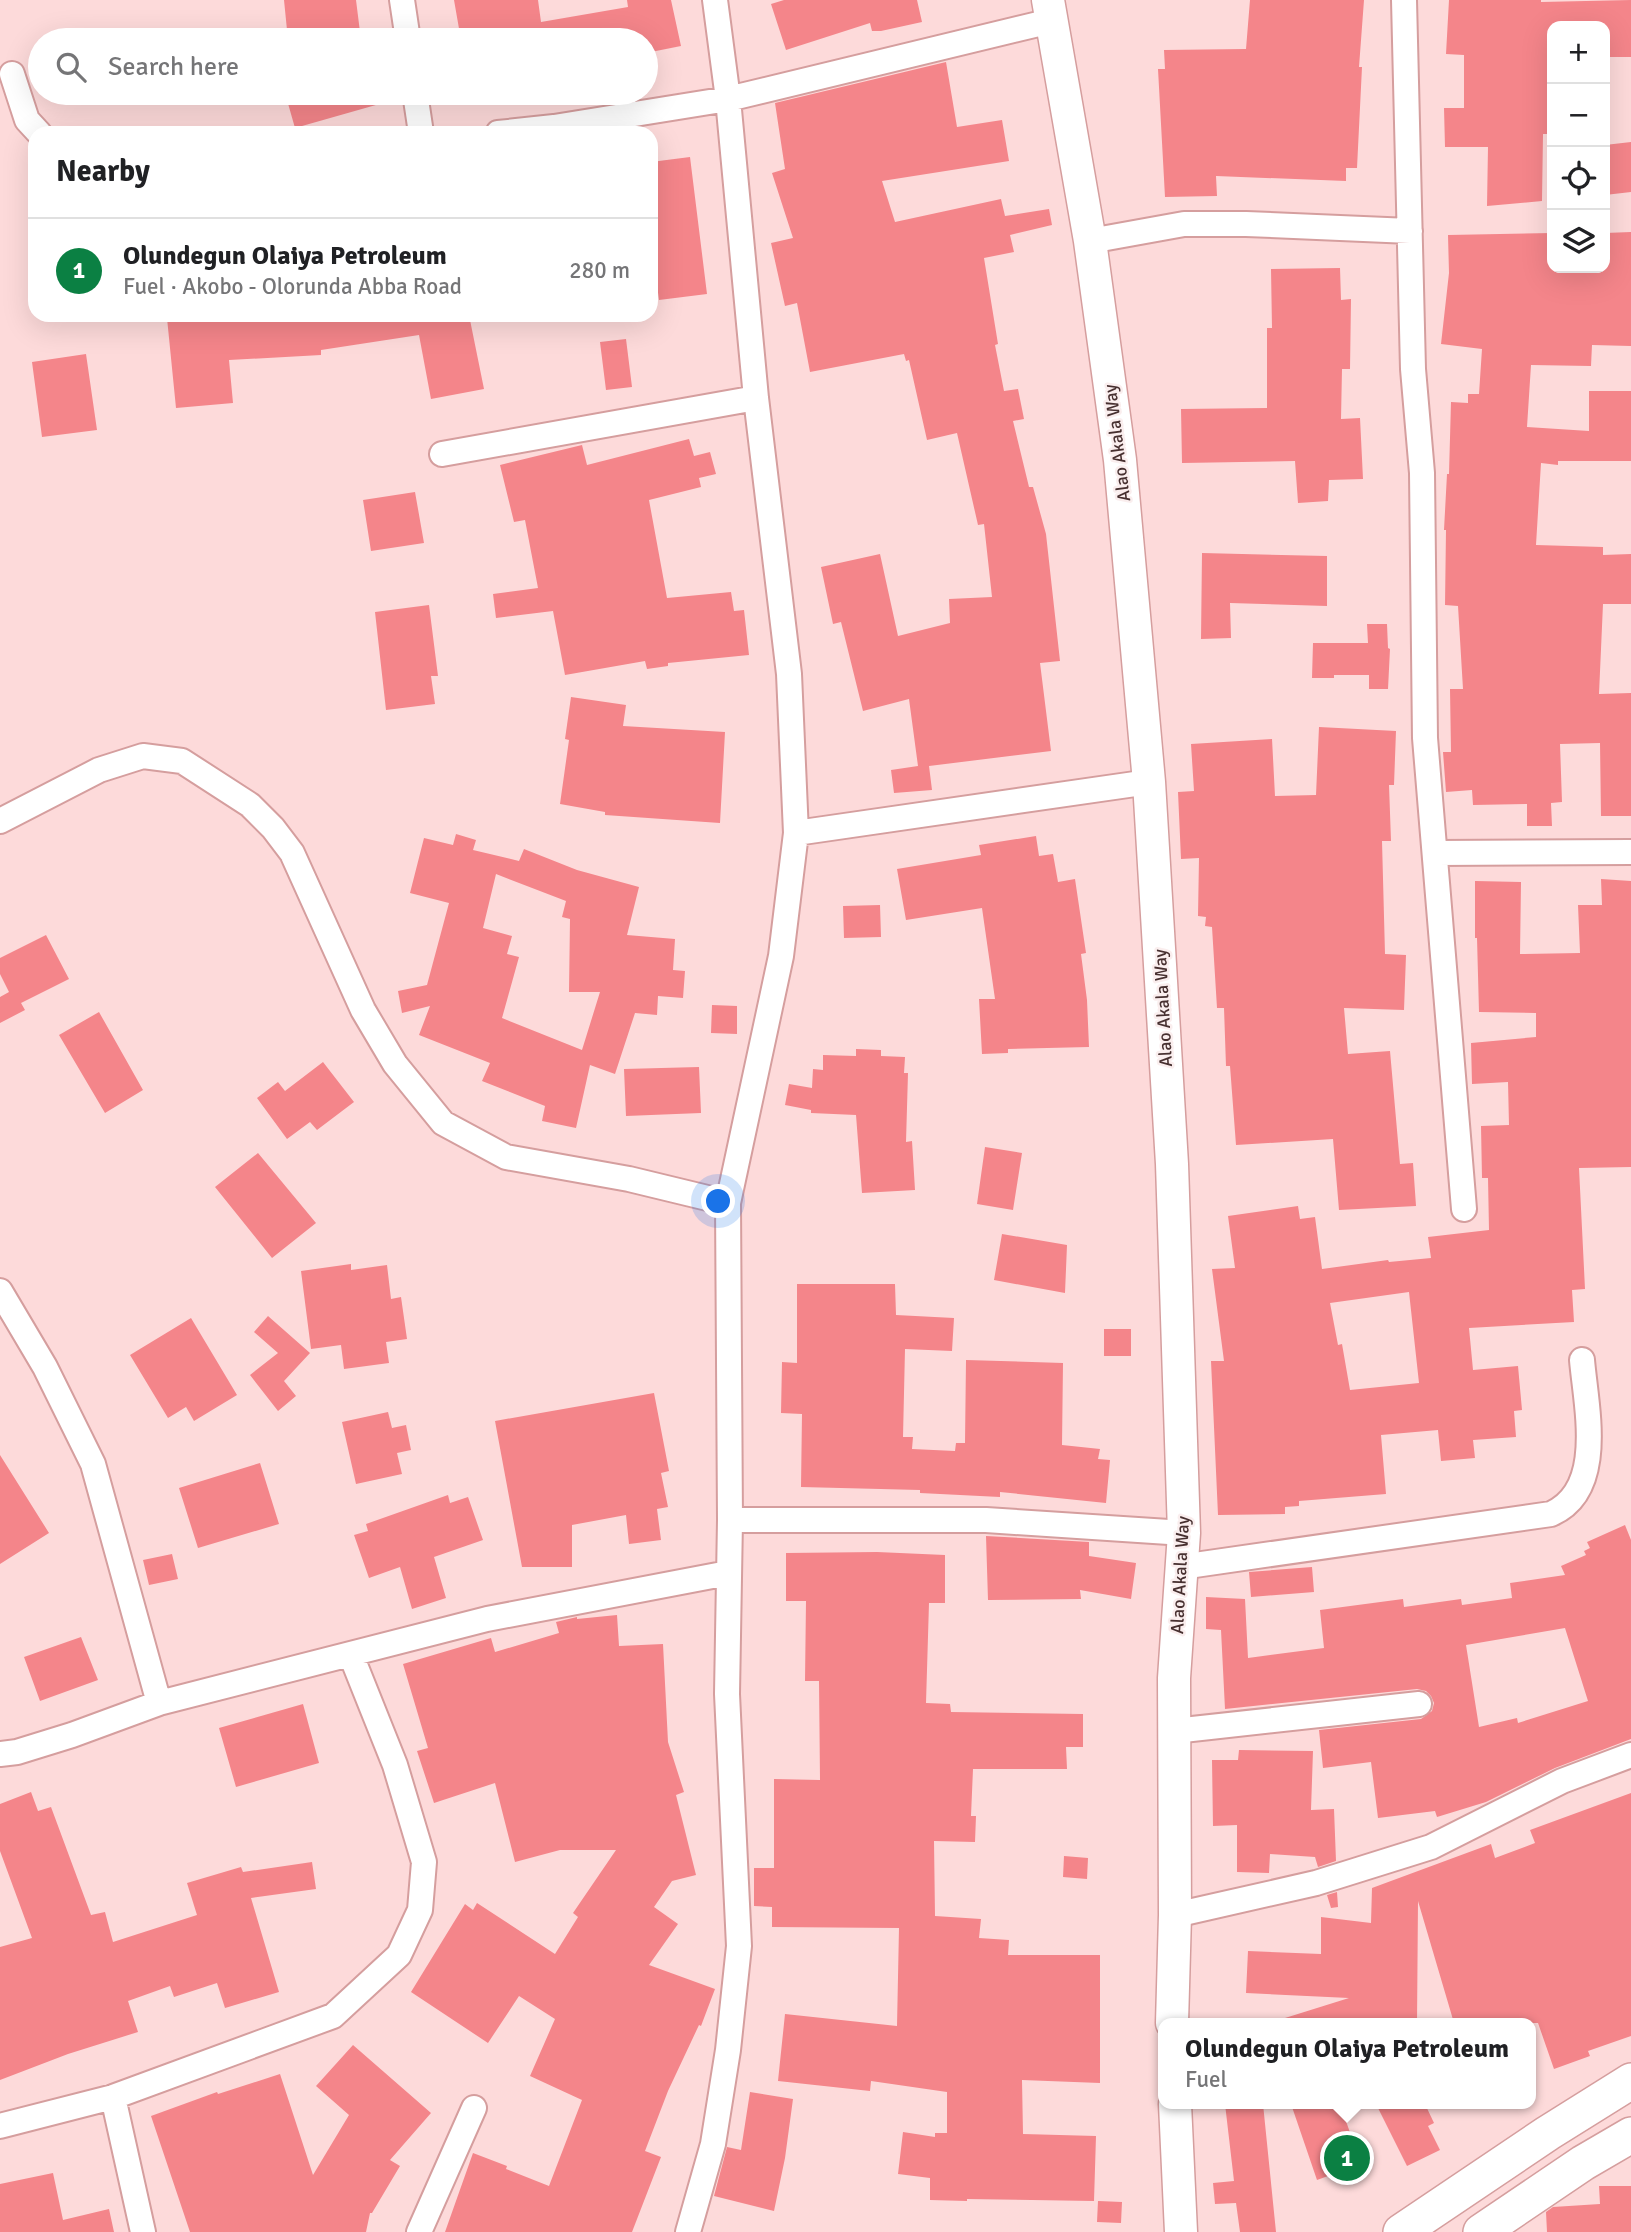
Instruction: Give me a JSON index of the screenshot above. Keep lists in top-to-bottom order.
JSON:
{
  "streets": {
    "street": ["Alao Akala Way"]
  },
  "page": {
    "map_buttons": ["+", "−"],
    "search": "Search here",
    "heading": "Nearby",
    "list": [
      {
        "mark": "1",
        "name": "Olundegun Olaiya Petroleum",
        "note": "Fuel · Akobo - Olorunda Abba Road",
        "value": "280 m"
      }
    ],
    "popup": ["Olundegun Olaiya Petroleum", "Fuel"],
    "pins": "1"
  }
}
